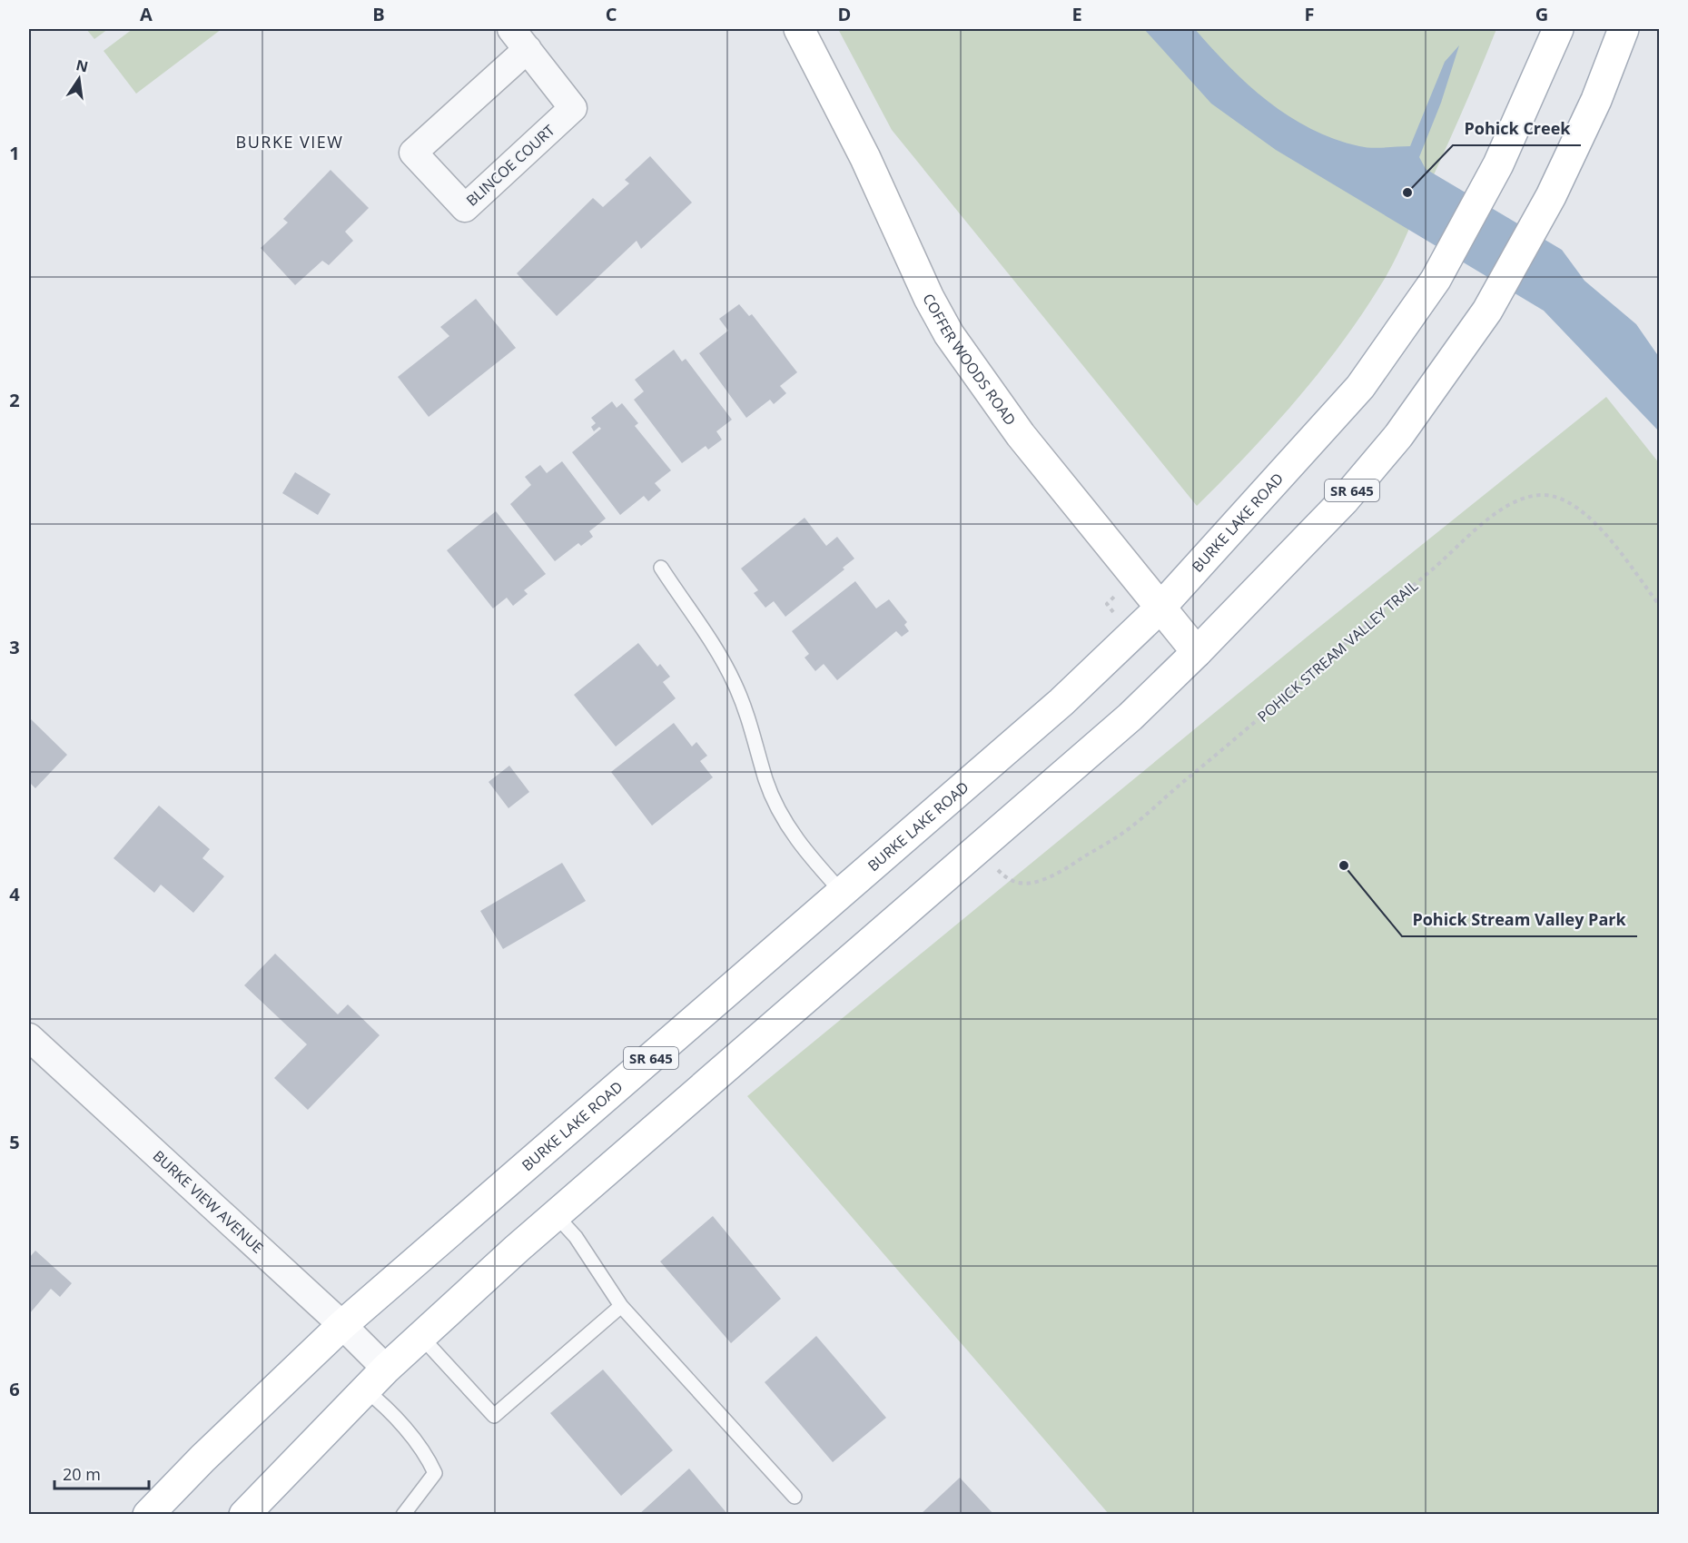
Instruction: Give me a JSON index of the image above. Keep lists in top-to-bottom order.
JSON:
{
  "streets": {
    "main road": ["COFFER WOODS ROAD", "SR 645", "BURKE LAKE ROAD"],
    "street": ["BLINCOE COURT", "BURKE VIEW AVENUE"],
    "path": ["POHICK STREAM VALLEY TRAIL"]
  },
  "crossings": [
    ["COFFER WOODS ROAD", "SR 645"],
    ["COFFER WOODS ROAD", "BURKE LAKE ROAD"],
    ["SR 645", "BURKE VIEW AVENUE"],
    ["BURKE LAKE ROAD", "BURKE VIEW AVENUE"]
  ],
  "districts": ["BURKE VIEW"],
  "places": ["Pohick Creek", "Pohick Stream Valley Park"],
  "scale_bar": "20 m",
  "north": "top",
  "grid": {
    "columns": [
      "A",
      "B",
      "C",
      "D",
      "E",
      "F",
      "G"
    ],
    "rows": [
      "1",
      "2",
      "3",
      "4",
      "5",
      "6"
    ]
  }
}
